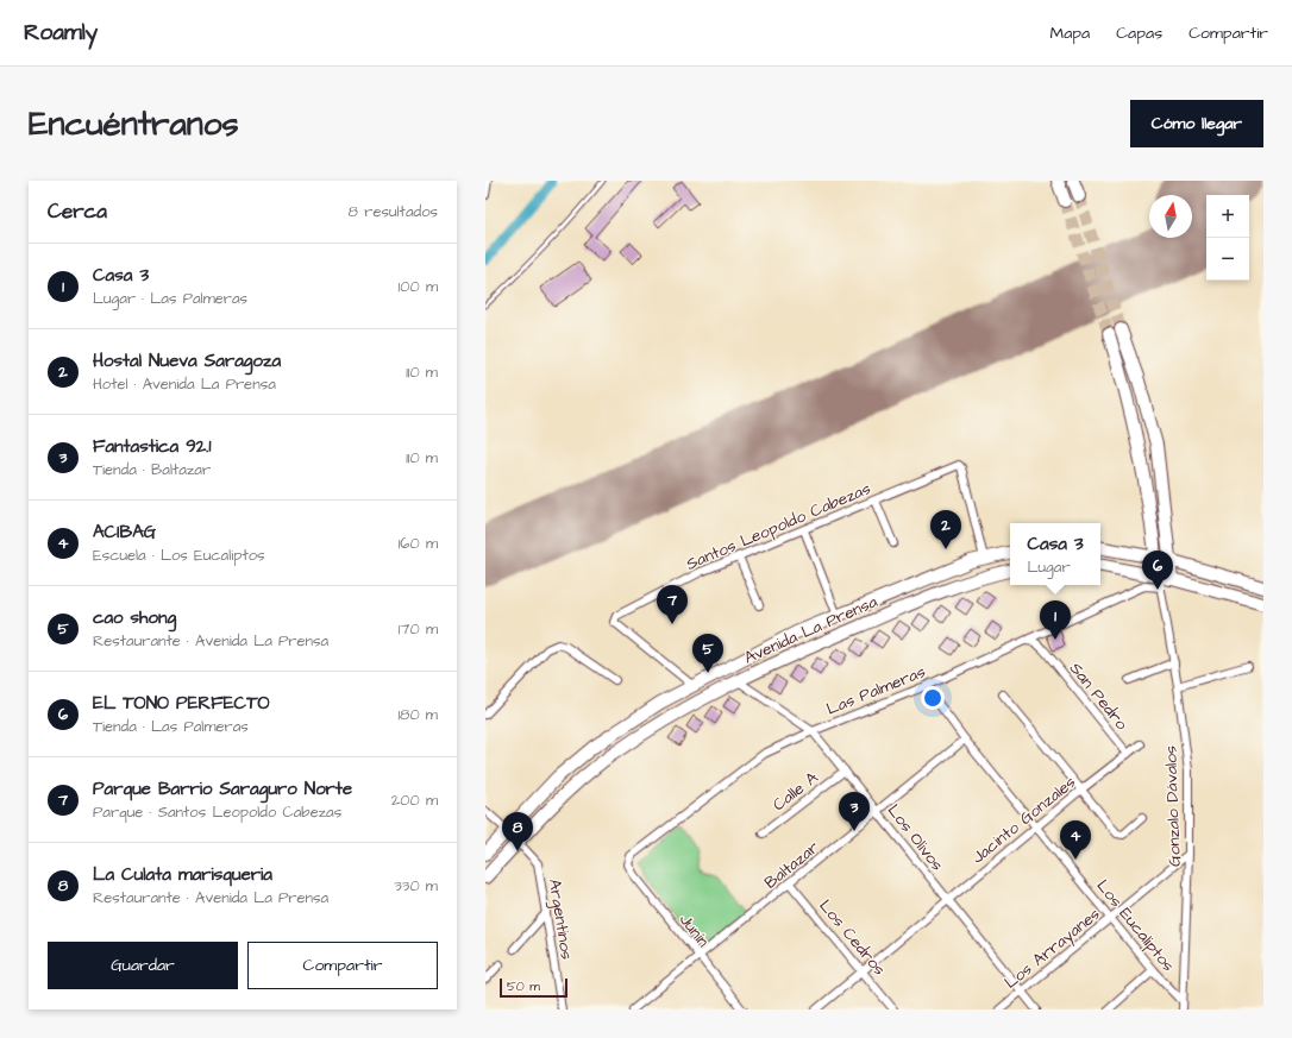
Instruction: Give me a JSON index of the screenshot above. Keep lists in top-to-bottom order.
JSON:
{
  "streets": {
    "main road": ["Avenida La Prensa"],
    "street": [
      "Santos Leopoldo Cabezas",
      "Las Palmeras",
      "San Pedro",
      "Calle A",
      "Gonzalo Dávalos",
      "Jacinto Gonzales",
      "Los Olivos",
      "Baltazar",
      "Argentinos",
      "Los Eucaliptos",
      "Junín",
      "Los Cedros",
      "Los Arrayanes"
    ]
  },
  "crossings": [
    ["Santos Leopoldo Cabezas", "Avenida La Prensa"],
    ["Avenida La Prensa", "Los Olivos"],
    ["Avenida La Prensa", "Argentinos"],
    ["Las Palmeras", "San Pedro"],
    ["Las Palmeras", "Gonzalo Dávalos"],
    ["Las Palmeras", "Los Olivos"],
    ["Las Palmeras", "Los Eucaliptos"],
    ["Las Palmeras", "Junín"],
    ["San Pedro", "Jacinto Gonzales"],
    ["Calle A", "Los Olivos"],
    ["Gonzalo Dávalos", "Los Eucaliptos"],
    ["Gonzalo Dávalos", "Los Arrayanes"],
    ["Jacinto Gonzales", "Los Olivos"],
    ["Jacinto Gonzales", "Los Eucaliptos"],
    ["Jacinto Gonzales", "Los Cedros"],
    ["Los Olivos", "Baltazar"],
    ["Los Olivos", "Los Arrayanes"],
    ["Baltazar", "Los Eucaliptos"],
    ["Baltazar", "Junín"],
    ["Baltazar", "Los Cedros"],
    ["Los Eucaliptos", "Los Arrayanes"]
  ],
  "scale_bar": "50 m",
  "north": "top",
  "page": {
    "header": "Roamly",
    "nav": ["Mapa", "Capas", "Compartir"],
    "buttons": [
      "Cómo llegar",
      ["Guardar", "Compartir"]
    ],
    "title": "Encuéntranos",
    "heading": ["Cerca", "8 resultados"],
    "map_buttons": ["+", "−"],
    "list": [
      {
        "mark": "1",
        "name": "Casa 3",
        "note": "Lugar · Las Palmeras",
        "value": "100 m"
      },
      {
        "mark": "2",
        "name": "Hostal Nueva Saragoza",
        "note": "Hotel · Avenida La Prensa",
        "value": "110 m"
      },
      {
        "mark": "3",
        "name": "Fantastica 92.1",
        "note": "Tienda · Baltazar",
        "value": "110 m"
      },
      {
        "mark": "4",
        "name": "ACIBAG",
        "note": "Escuela · Los Eucaliptos",
        "value": "160 m"
      },
      {
        "mark": "5",
        "name": "cao shong",
        "note": "Restaurante · Avenida La Prensa",
        "value": "170 m"
      },
      {
        "mark": "6",
        "name": "EL TONO PERFECTO",
        "note": "Tienda · Las Palmeras",
        "value": "180 m"
      },
      {
        "mark": "7",
        "name": "Parque Barrio Saraguro Norte",
        "note": "Parque · Santos Leopoldo Cabezas",
        "value": "200 m"
      },
      {
        "mark": "8",
        "name": "La Culata marisqueria",
        "note": "Restaurante · Avenida La Prensa",
        "value": "330 m"
      }
    ],
    "pins": [
      "2",
      "6",
      "7",
      "1",
      "5",
      "3",
      "8",
      "4"
    ],
    "popup": ["Casa 3", "Lugar"],
    "scale": "50 m"
  }
}
